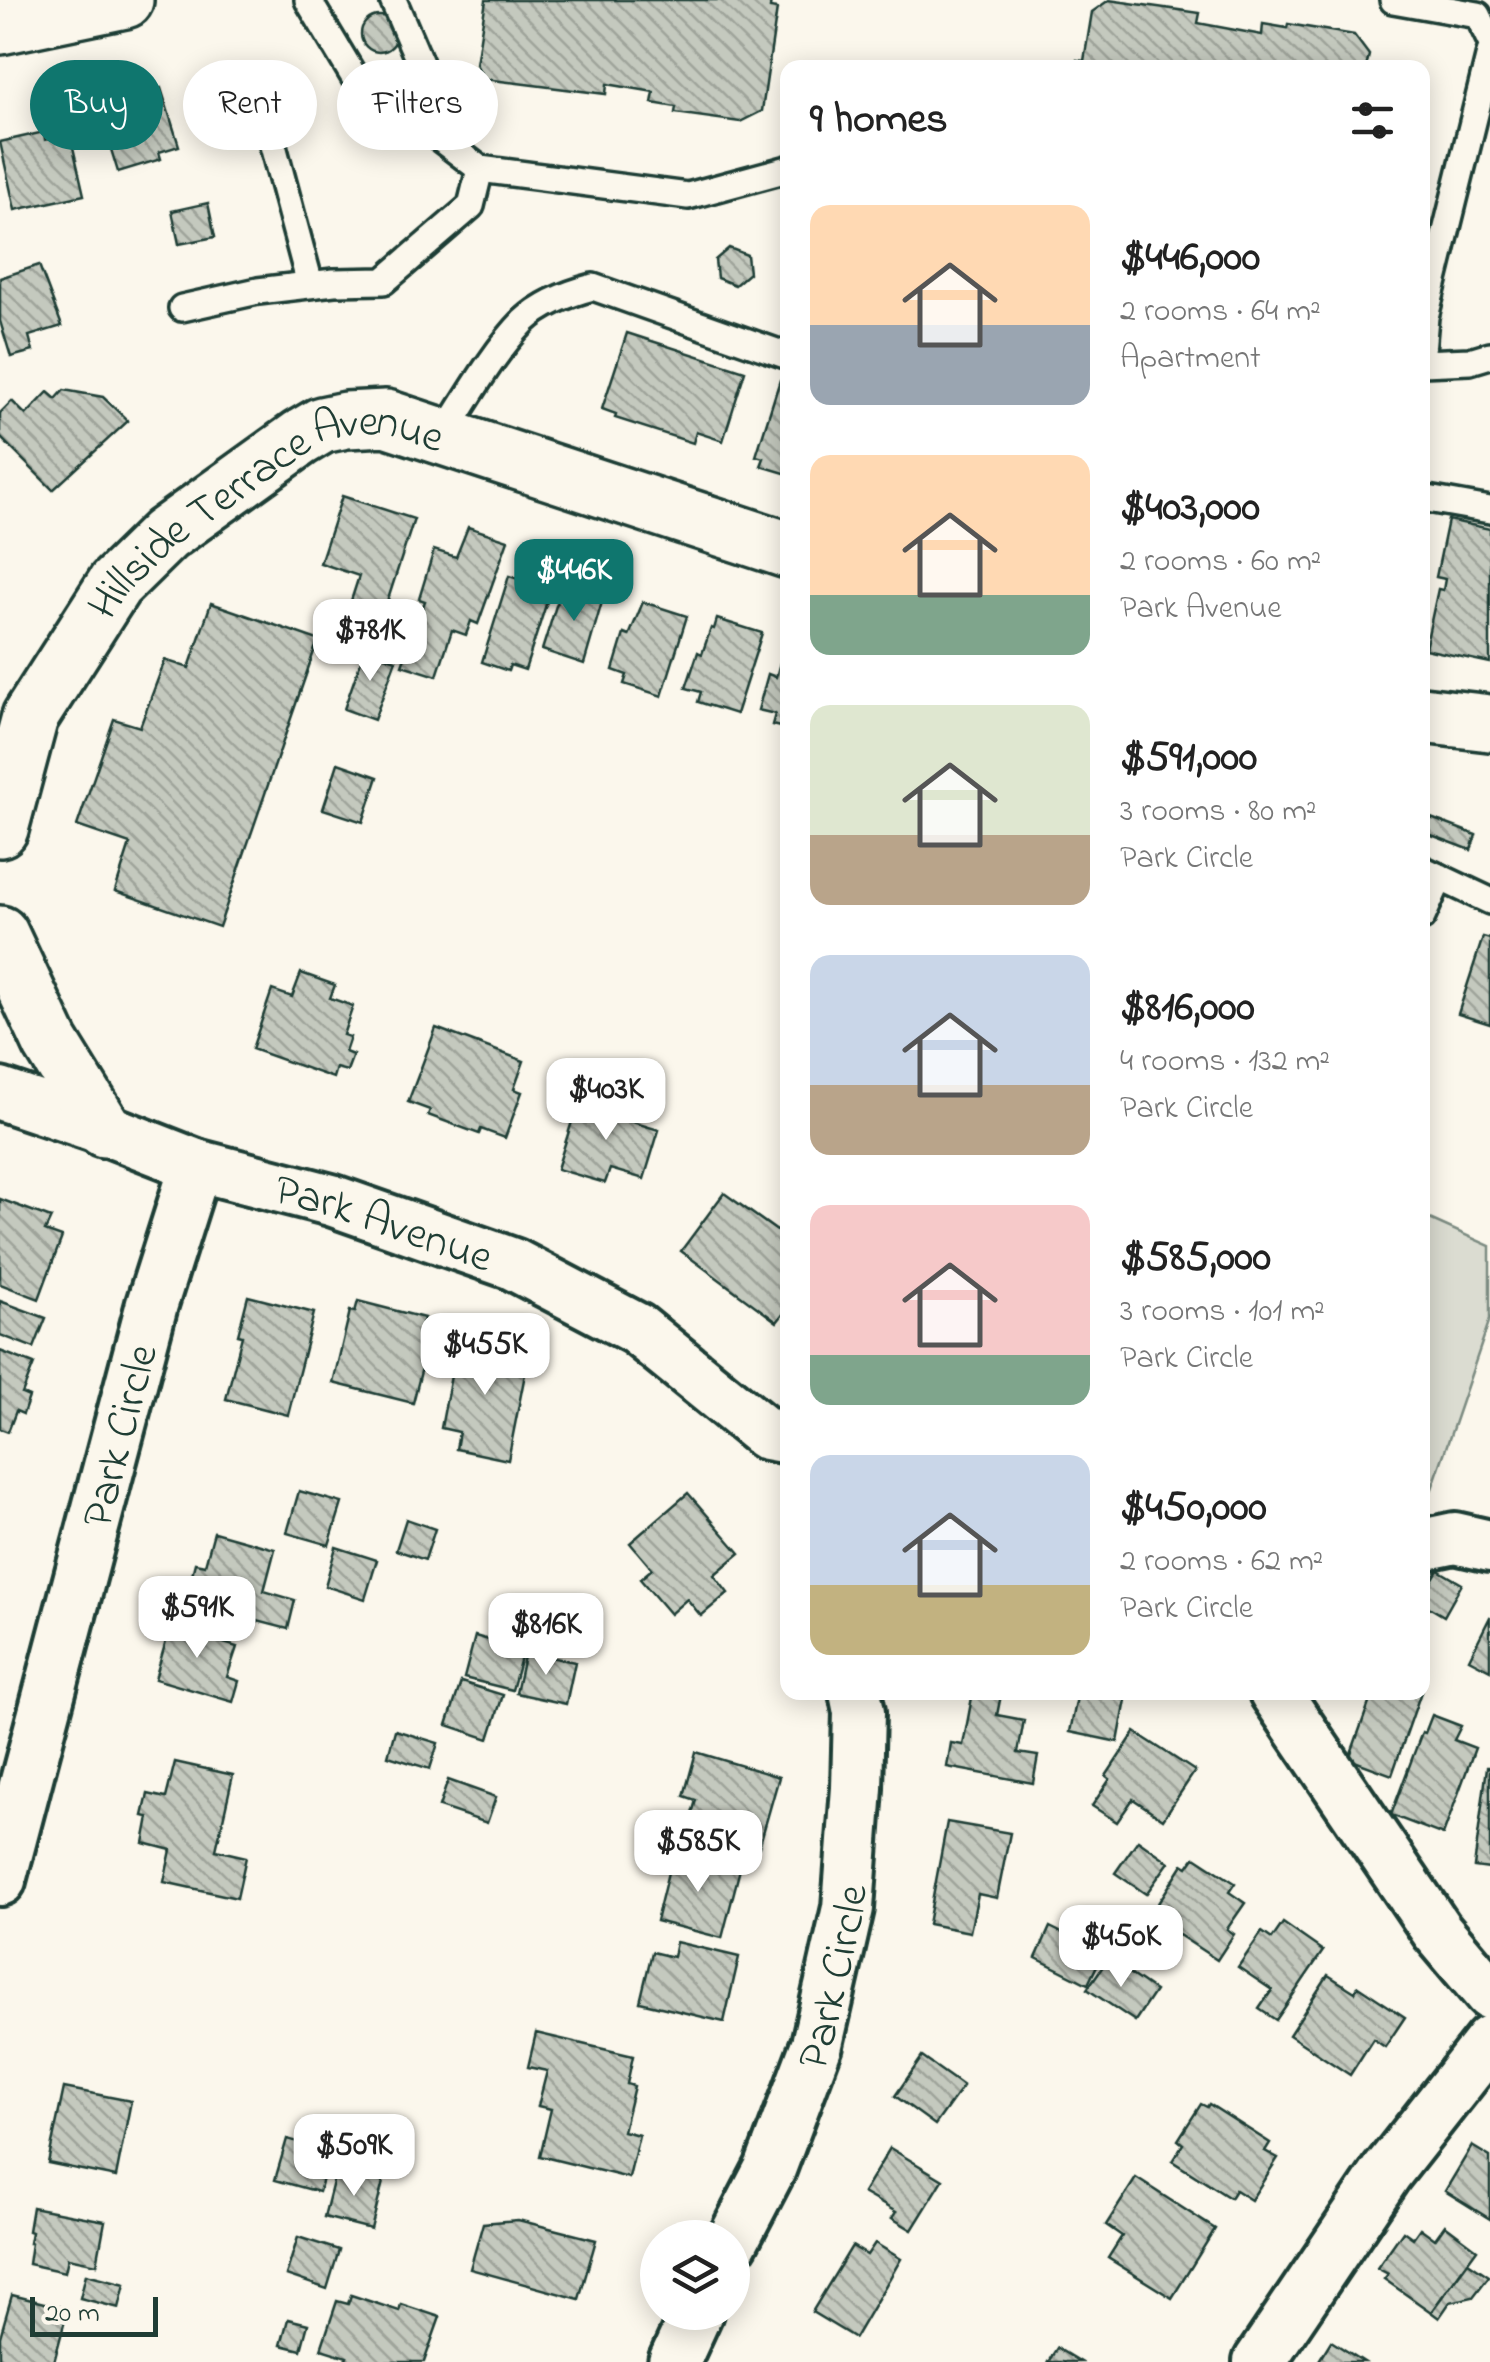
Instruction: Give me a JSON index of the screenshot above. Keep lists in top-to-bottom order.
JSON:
{
  "streets": {
    "street": ["Hillside Terrace Avenue", "Park Avenue", "Park Circle"]
  },
  "crossings": [
    ["Park Avenue", "Park Circle"]
  ],
  "scale_bar": "20 m",
  "page": {
    "chip": ["Buy", "Rent", "Filters"],
    "heading": "9 homes",
    "list": [
      {
        "name": "$446,000",
        "note": "2 rooms · 64 m² · Apartment"
      },
      {
        "name": "$403,000",
        "note": "2 rooms · 60 m² · Park Avenue"
      },
      {
        "name": "$591,000",
        "note": "3 rooms · 80 m² · Park Circle"
      },
      {
        "name": "$816,000",
        "note": "4 rooms · 132 m² · Park Circle"
      },
      {
        "name": "$585,000",
        "note": "3 rooms · 101 m² · Park Circle"
      },
      {
        "name": "$450,000",
        "note": "2 rooms · 62 m² · Park Circle"
      }
    ],
    "price": [
      "$446K",
      "$781K",
      "$403K",
      "$455K",
      "$591K",
      "$816K",
      "$585K",
      "$450K",
      "$509K"
    ],
    "scale": "20 m"
  }
}
